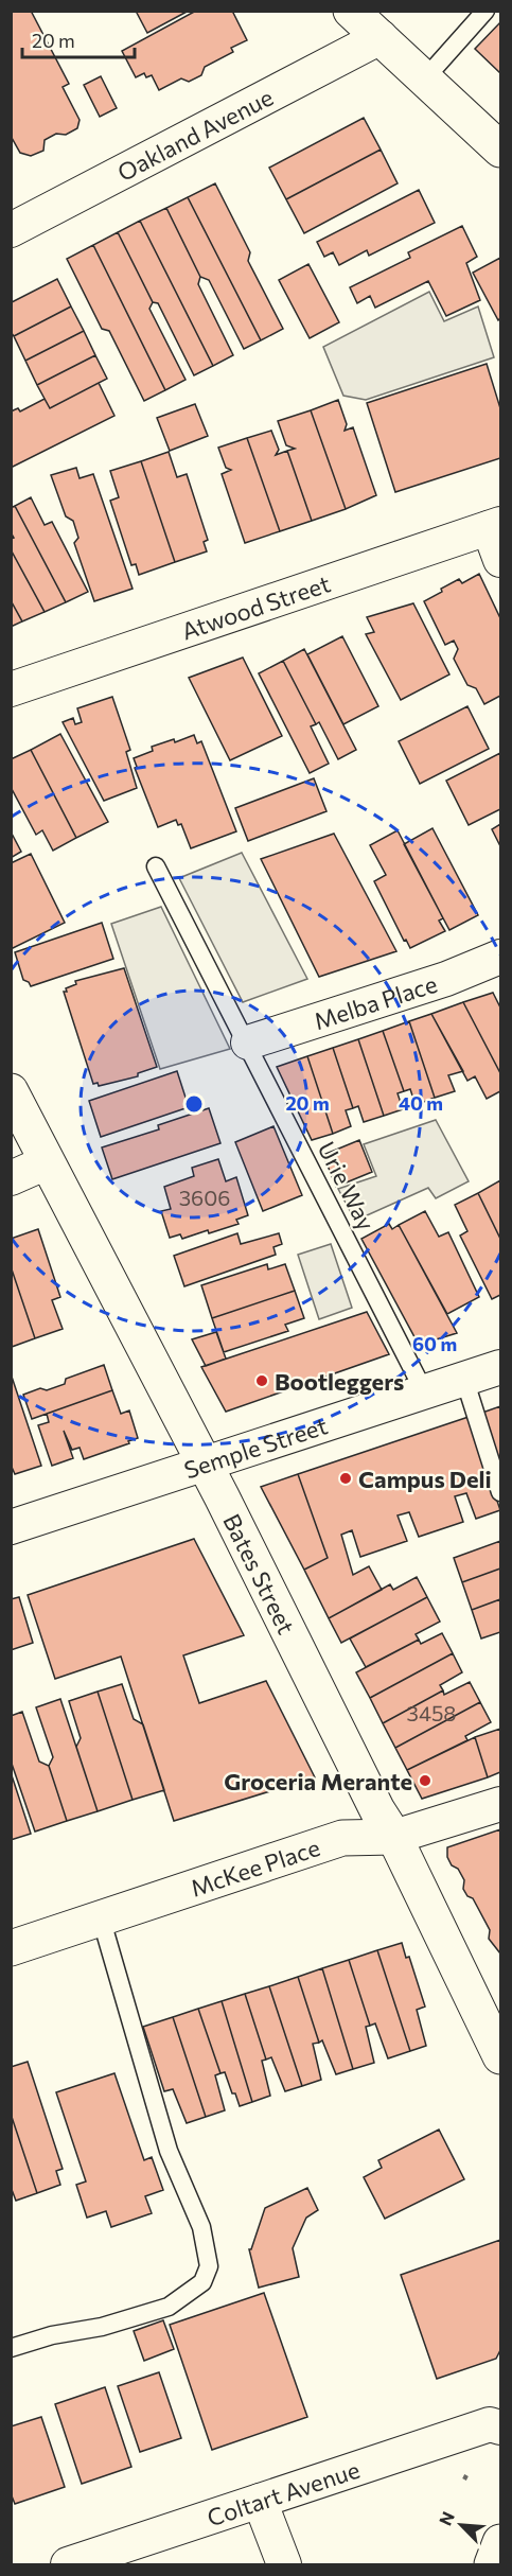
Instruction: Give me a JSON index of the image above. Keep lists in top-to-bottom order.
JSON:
{
  "streets": {
    "street": [
      "Oakland Avenue",
      "Atwood Street",
      "Melba Place",
      "Semple Street",
      "Bates Street",
      "McKee Place",
      "Coltart Avenue"
    ],
    "lane": ["Urie Way"]
  },
  "crossings": [
    ["Melba Place", "Urie Way"],
    ["Urie Way", "Semple Street"],
    ["Semple Street", "Bates Street"],
    ["Bates Street", "McKee Place"]
  ],
  "places": ["Bootleggers", "Campus Deli", "Groceria Merante"],
  "house_numbers": ["3606", "3458"],
  "scale_bar": "20 m",
  "north": "top left",
  "rings": ["20 m", "40 m", "60 m"]
}
